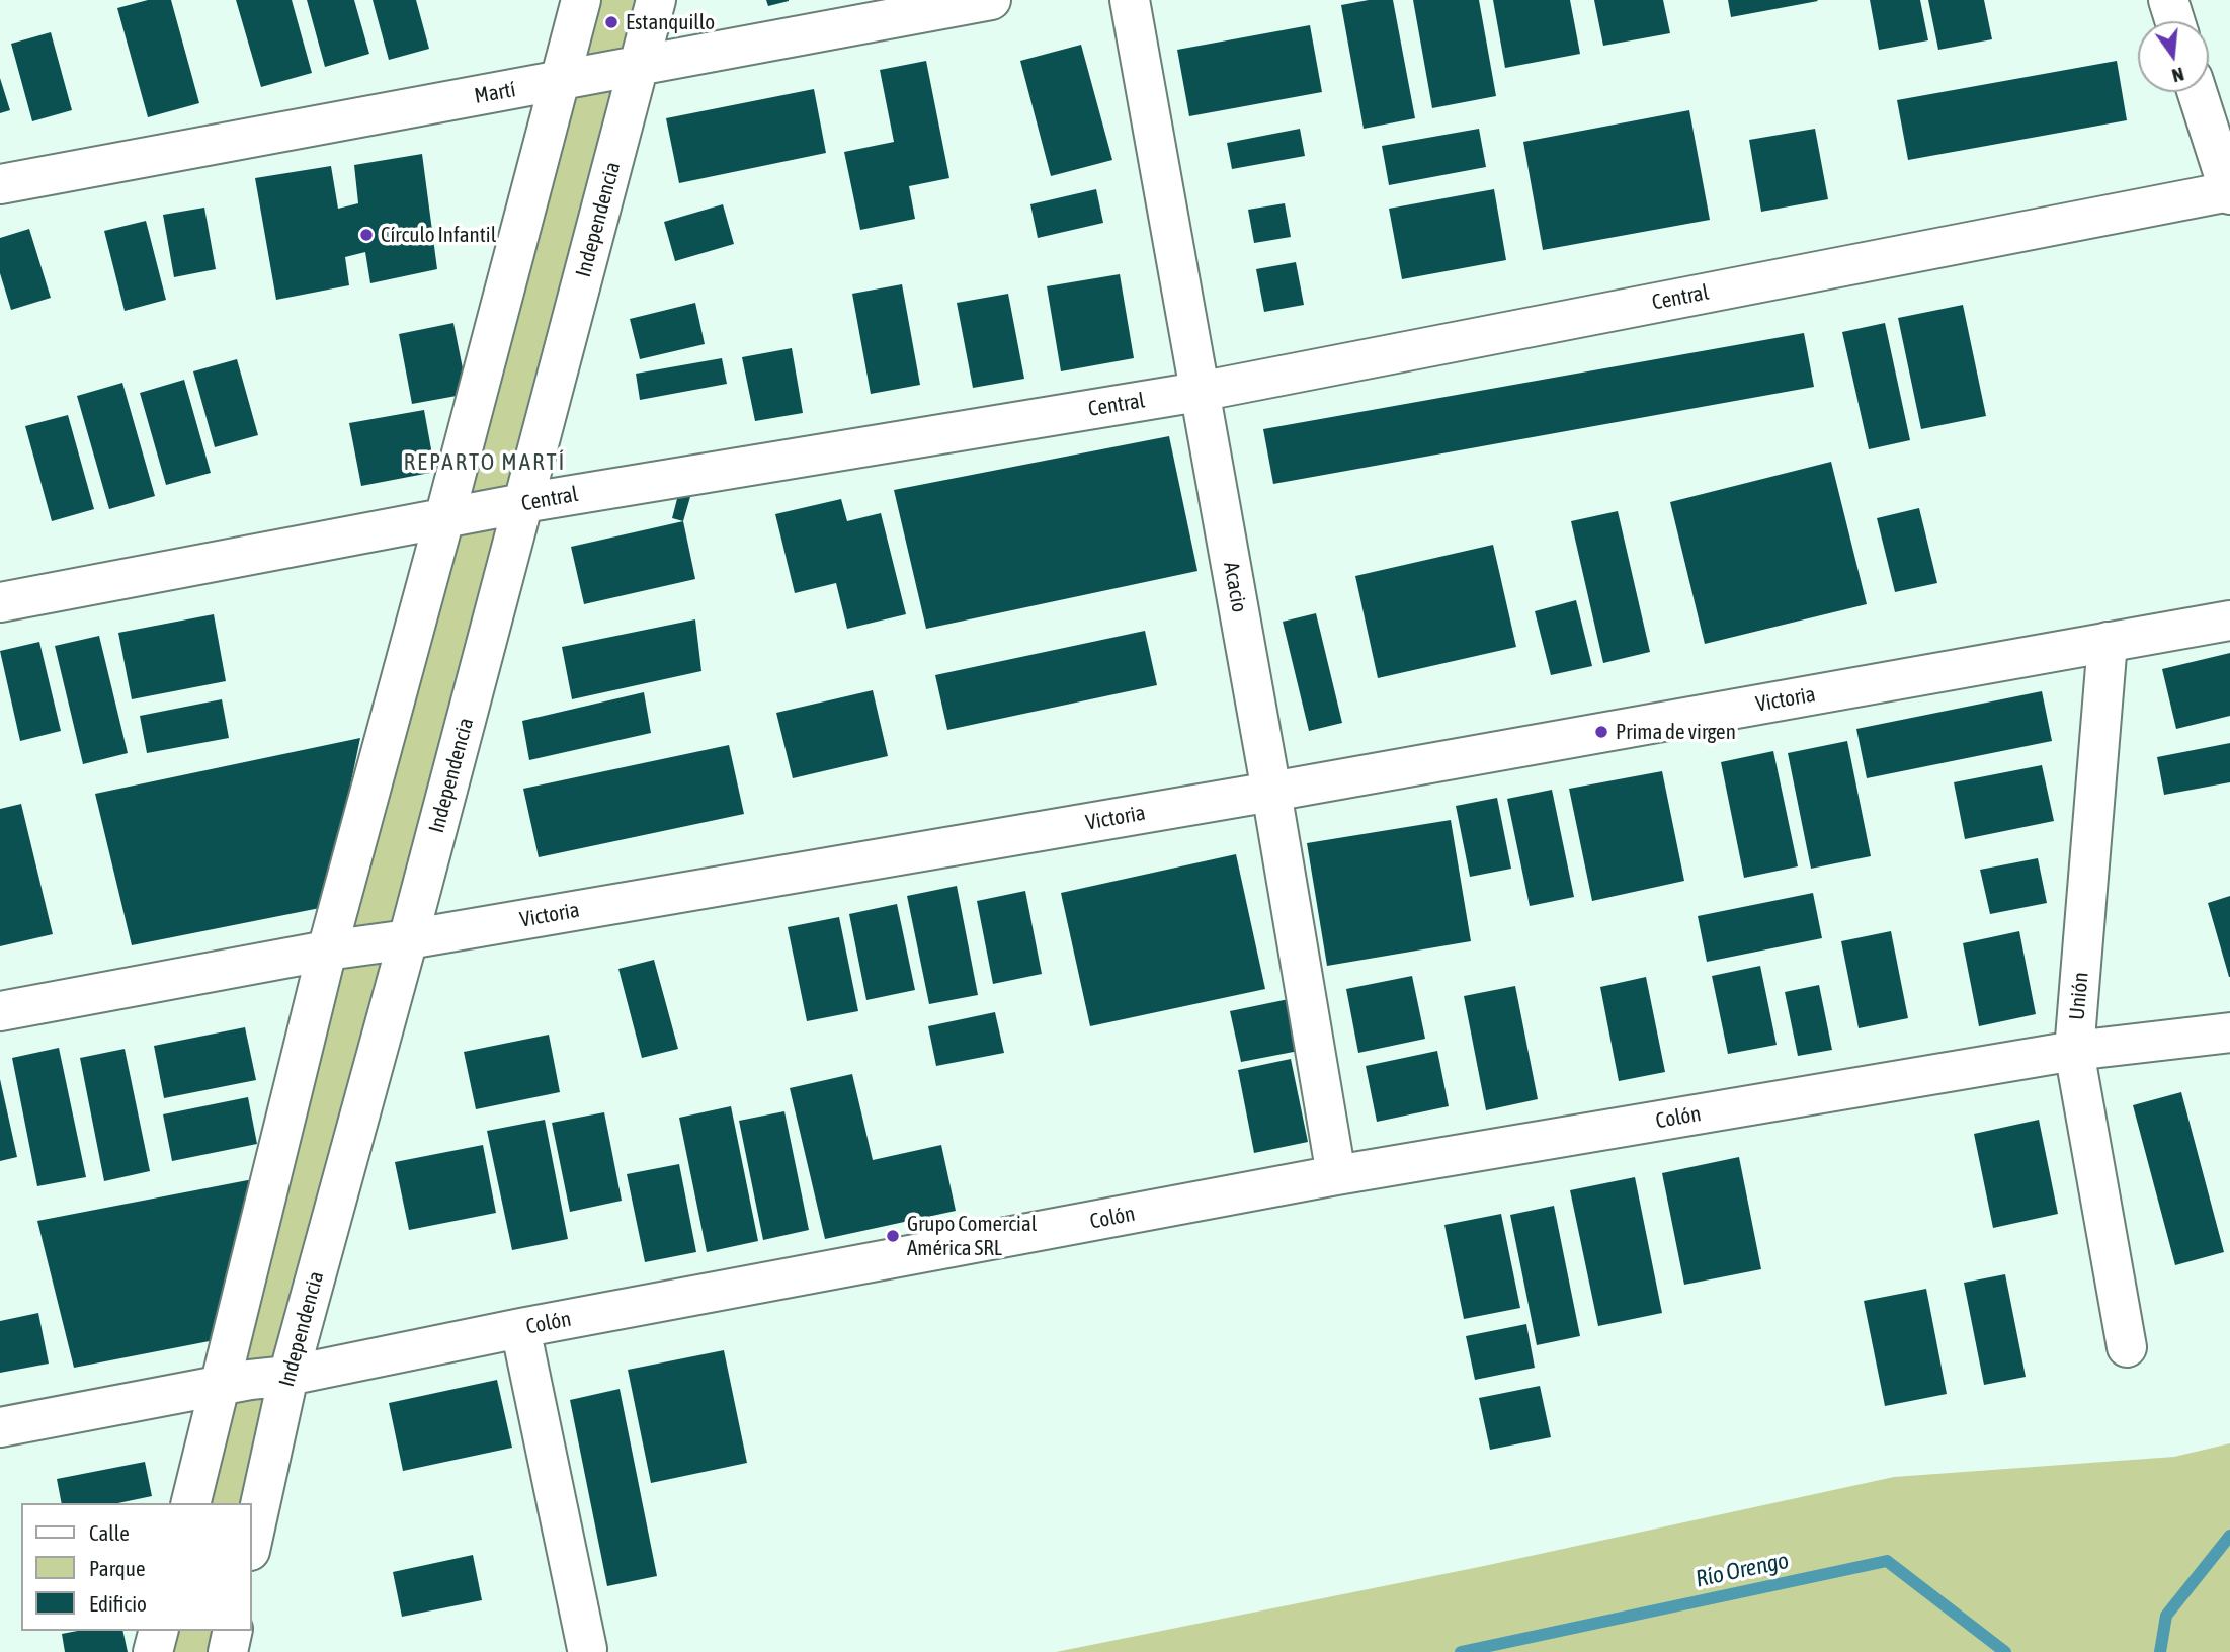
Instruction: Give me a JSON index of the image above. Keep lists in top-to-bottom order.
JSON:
{
  "streets": {
    "main road": [
      "Martí",
      "Independencia",
      "Central",
      "Acacio",
      "Victoria",
      "Unión",
      "Colón"
    ]
  },
  "crossings": [
    ["Martí", "Independencia"],
    ["Independencia", "Central"],
    ["Independencia", "Victoria"],
    ["Independencia", "Colón"],
    ["Central", "Acacio"],
    ["Acacio", "Victoria"],
    ["Acacio", "Colón"],
    ["Victoria", "Unión"],
    ["Unión", "Colón"]
  ],
  "districts": ["REPARTO MARTÍ"],
  "water": ["Río Orengo"],
  "places": [
    "Estanquillo",
    "Círculo Infantil",
    "Prima de virgen",
    "Grupo Comercial América SRL"
  ],
  "legend": ["Calle", "Parque", "Edificio"],
  "north": "bottom"
}
